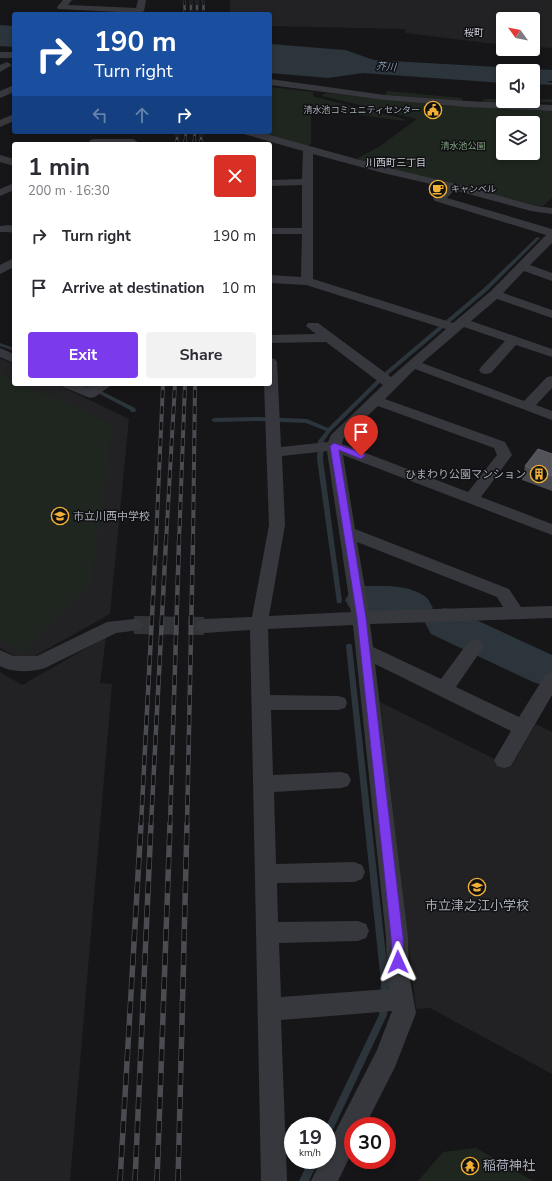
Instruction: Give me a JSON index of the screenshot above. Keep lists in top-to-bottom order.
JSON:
{
  "districts": ["桜町", "川西町三丁目"],
  "water": ["芥川"],
  "parks": ["清水池公園"],
  "places": {
    "public building": ["清水池コミュニティセンター"],
    "cafe": ["キャンベル"],
    "building": ["ひまわり公園マンション"],
    "school or university": ["市立川西中学校", "市立津之江小学校"],
    "temple": ["稲荷神社"]
  },
  "north": "top left",
  "page": {
    "turn": ["190 m", "Turn right"],
    "heading": ["1 min", "200 m · 16:30"],
    "list": [
      {
        "name": "Turn right",
        "value": "190 m"
      },
      {
        "name": "Arrive at destination",
        "value": "10 m"
      }
    ],
    "buttons": ["Exit", "Share"],
    "speed": "19 km/h",
    "limit": "30"
  }
}
